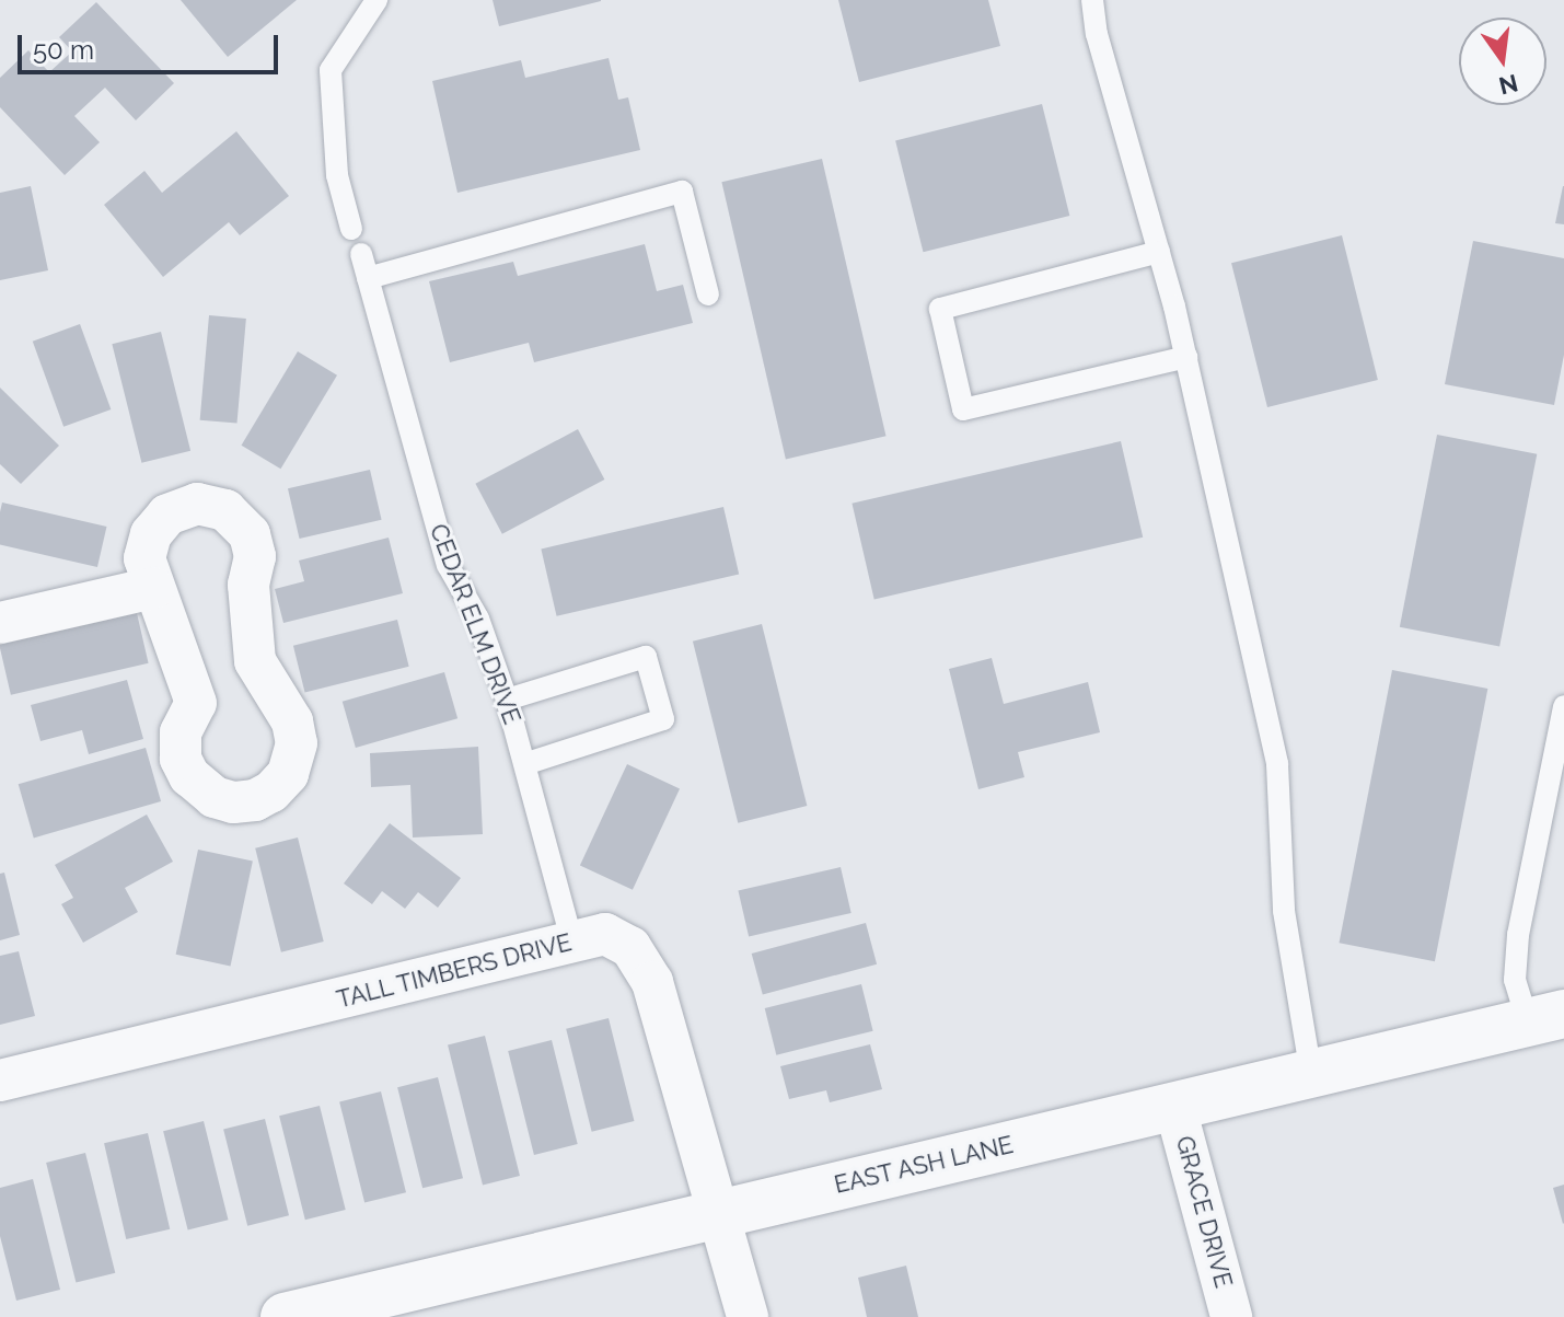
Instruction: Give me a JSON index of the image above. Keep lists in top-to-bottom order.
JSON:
{
  "streets": {
    "street": ["TALL TIMBERS DRIVE", "EAST ASH LANE", "GRACE DRIVE"],
    "lane": ["CEDAR ELM DRIVE"]
  },
  "crossings": [
    ["CEDAR ELM DRIVE", "TALL TIMBERS DRIVE"],
    ["TALL TIMBERS DRIVE", "EAST ASH LANE"],
    ["EAST ASH LANE", "GRACE DRIVE"]
  ],
  "scale_bar": "50 m",
  "north": "bottom"
}
